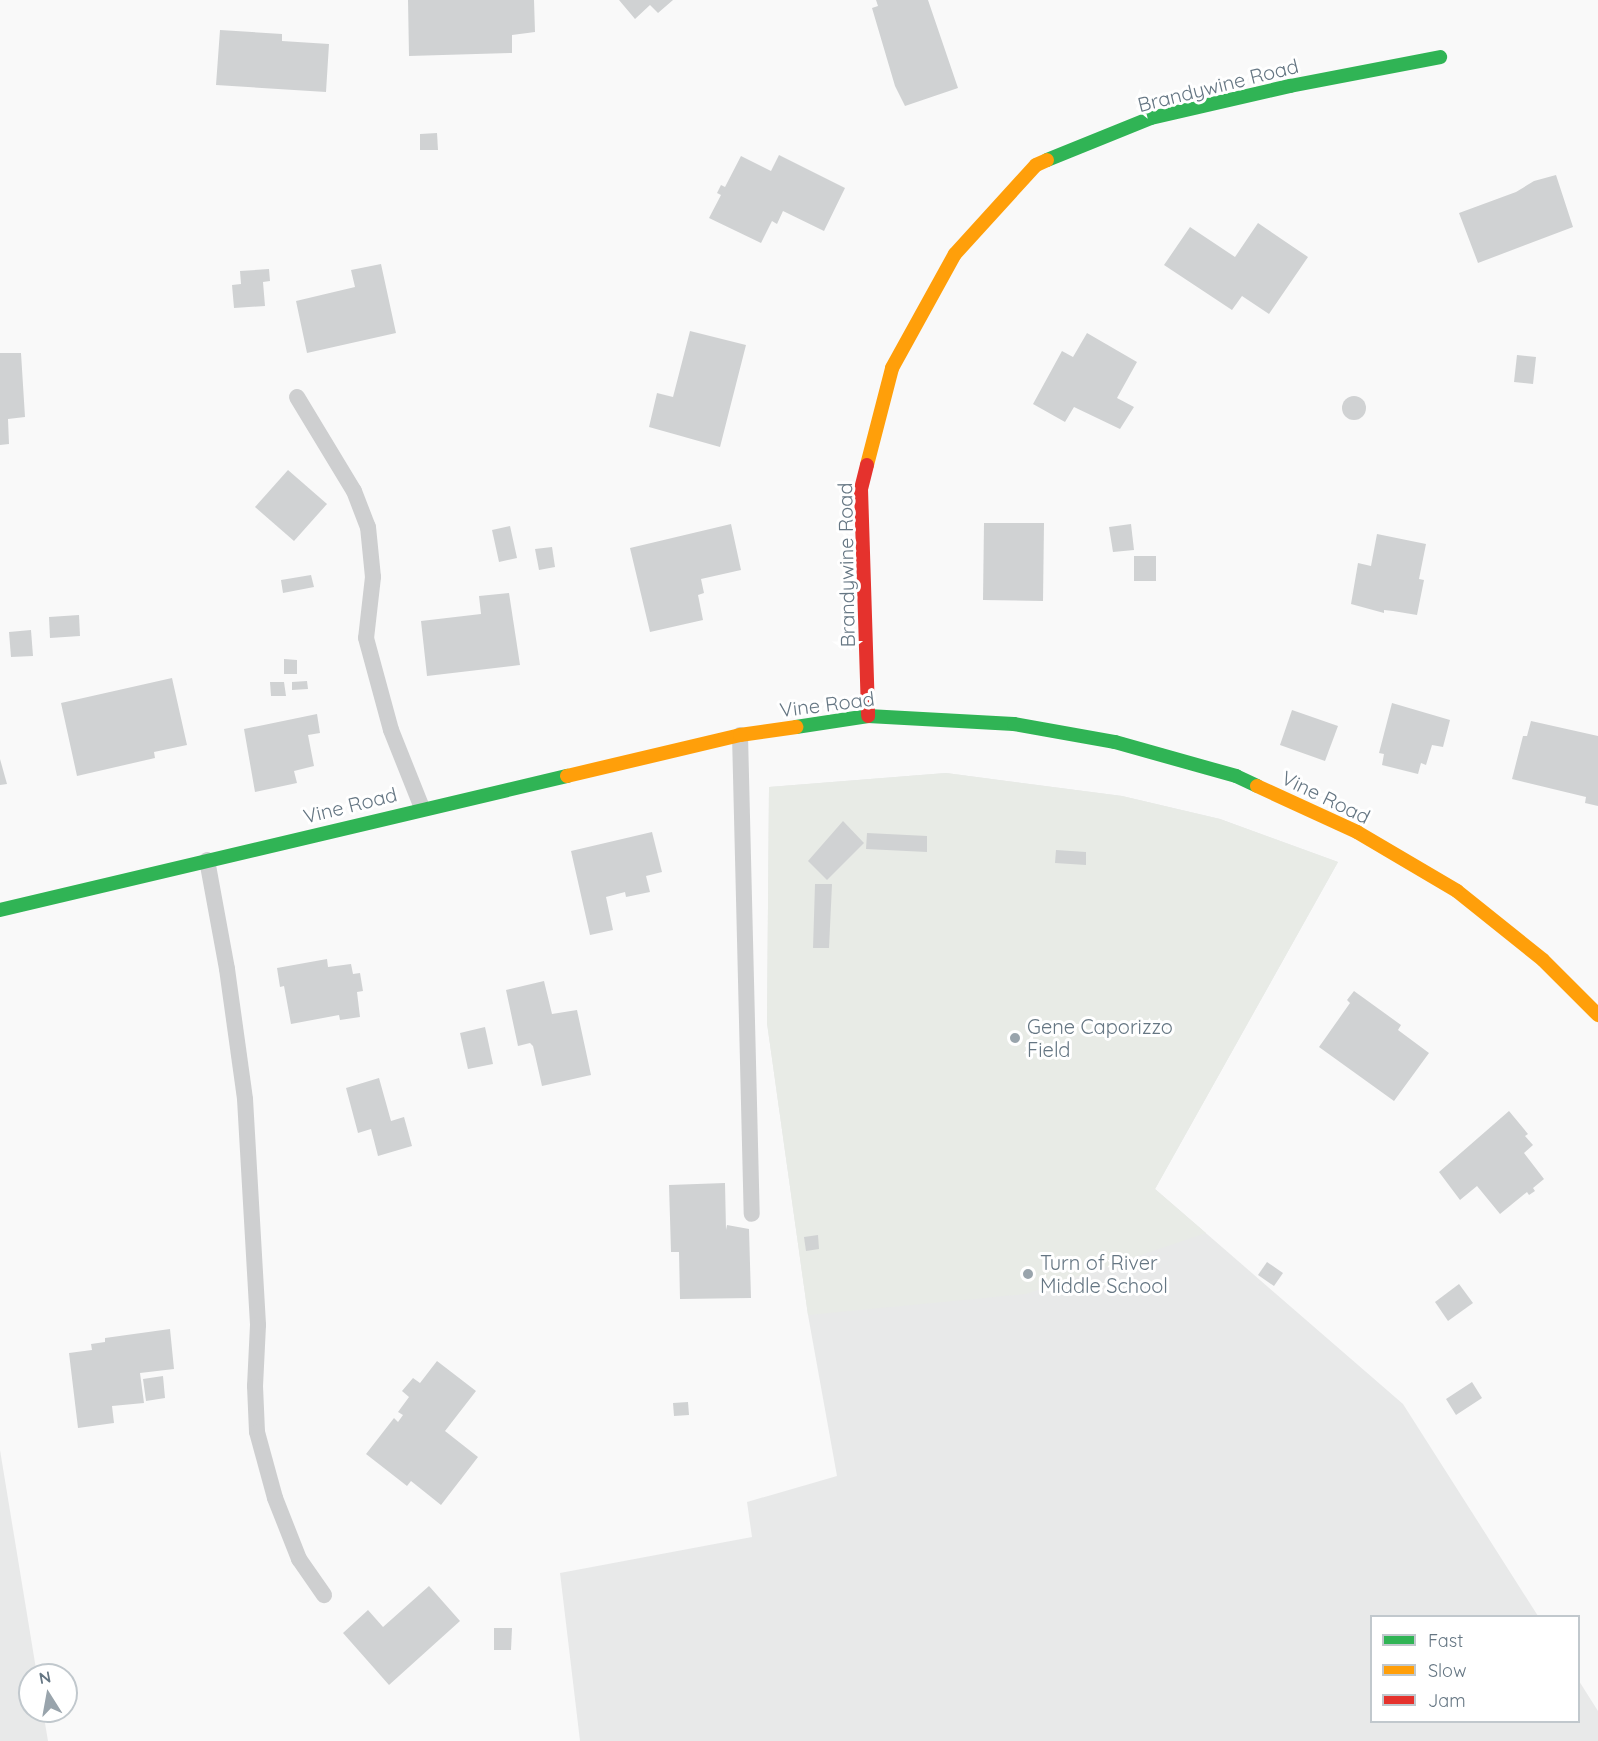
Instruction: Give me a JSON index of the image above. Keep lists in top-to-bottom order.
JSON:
{
  "streets": {
    "street": ["Brandywine Road", "Vine Road"]
  },
  "crossings": [
    ["Brandywine Road", "Vine Road"]
  ],
  "places": ["Gene Caporizzo Field", "Turn of River Middle School"],
  "legend": ["Fast", "Slow", "Jam"],
  "north": "top"
}
